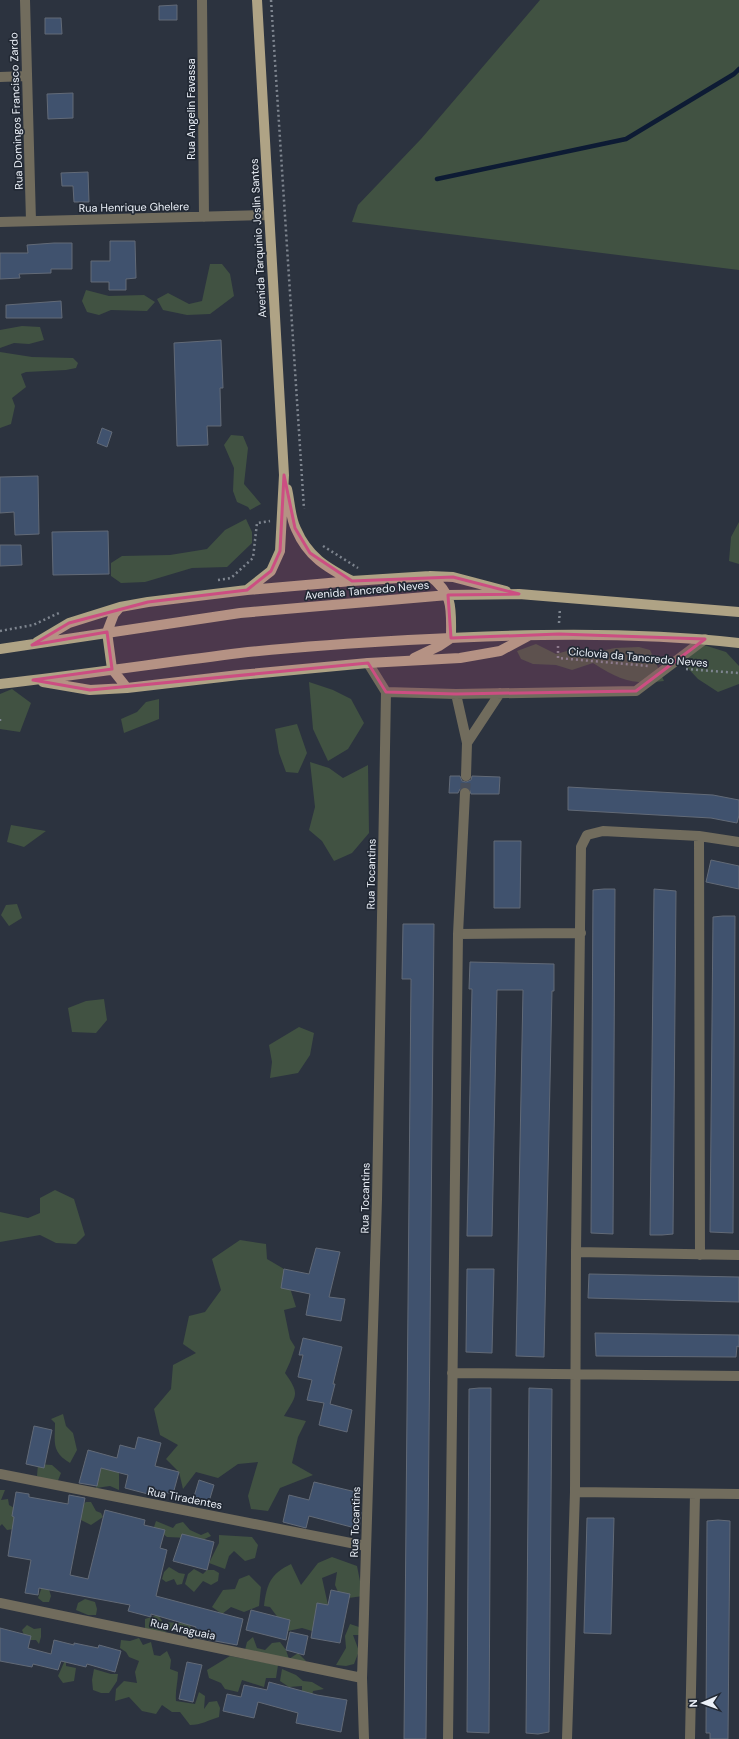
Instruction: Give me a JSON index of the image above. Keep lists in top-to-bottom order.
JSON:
{
  "streets": {
    "main road": ["Avenida Tarquinio Joslin Santos", "Avenida Tancredo Neves"],
    "street": [
      "Rua Angelin Favassa",
      "Rua Domingos Francisco Zardo",
      "Rua Henrique Ghelere",
      "Rua Tocantins",
      "Rua Tiradentes",
      "Rua Araguaia"
    ],
    "path": ["Ciclovia da Tancredo Neves"]
  },
  "crossings": [
    ["Rua Angelin Favassa", "Rua Henrique Ghelere"],
    ["Rua Domingos Francisco Zardo", "Rua Henrique Ghelere"],
    ["Rua Henrique Ghelere", "Avenida Tarquinio Joslin Santos"],
    ["Avenida Tancredo Neves", "Ciclovia da Tancredo Neves"],
    ["Rua Tocantins", "Rua Tiradentes"],
    ["Rua Tocantins", "Rua Araguaia"]
  ],
  "north": "left"
}
